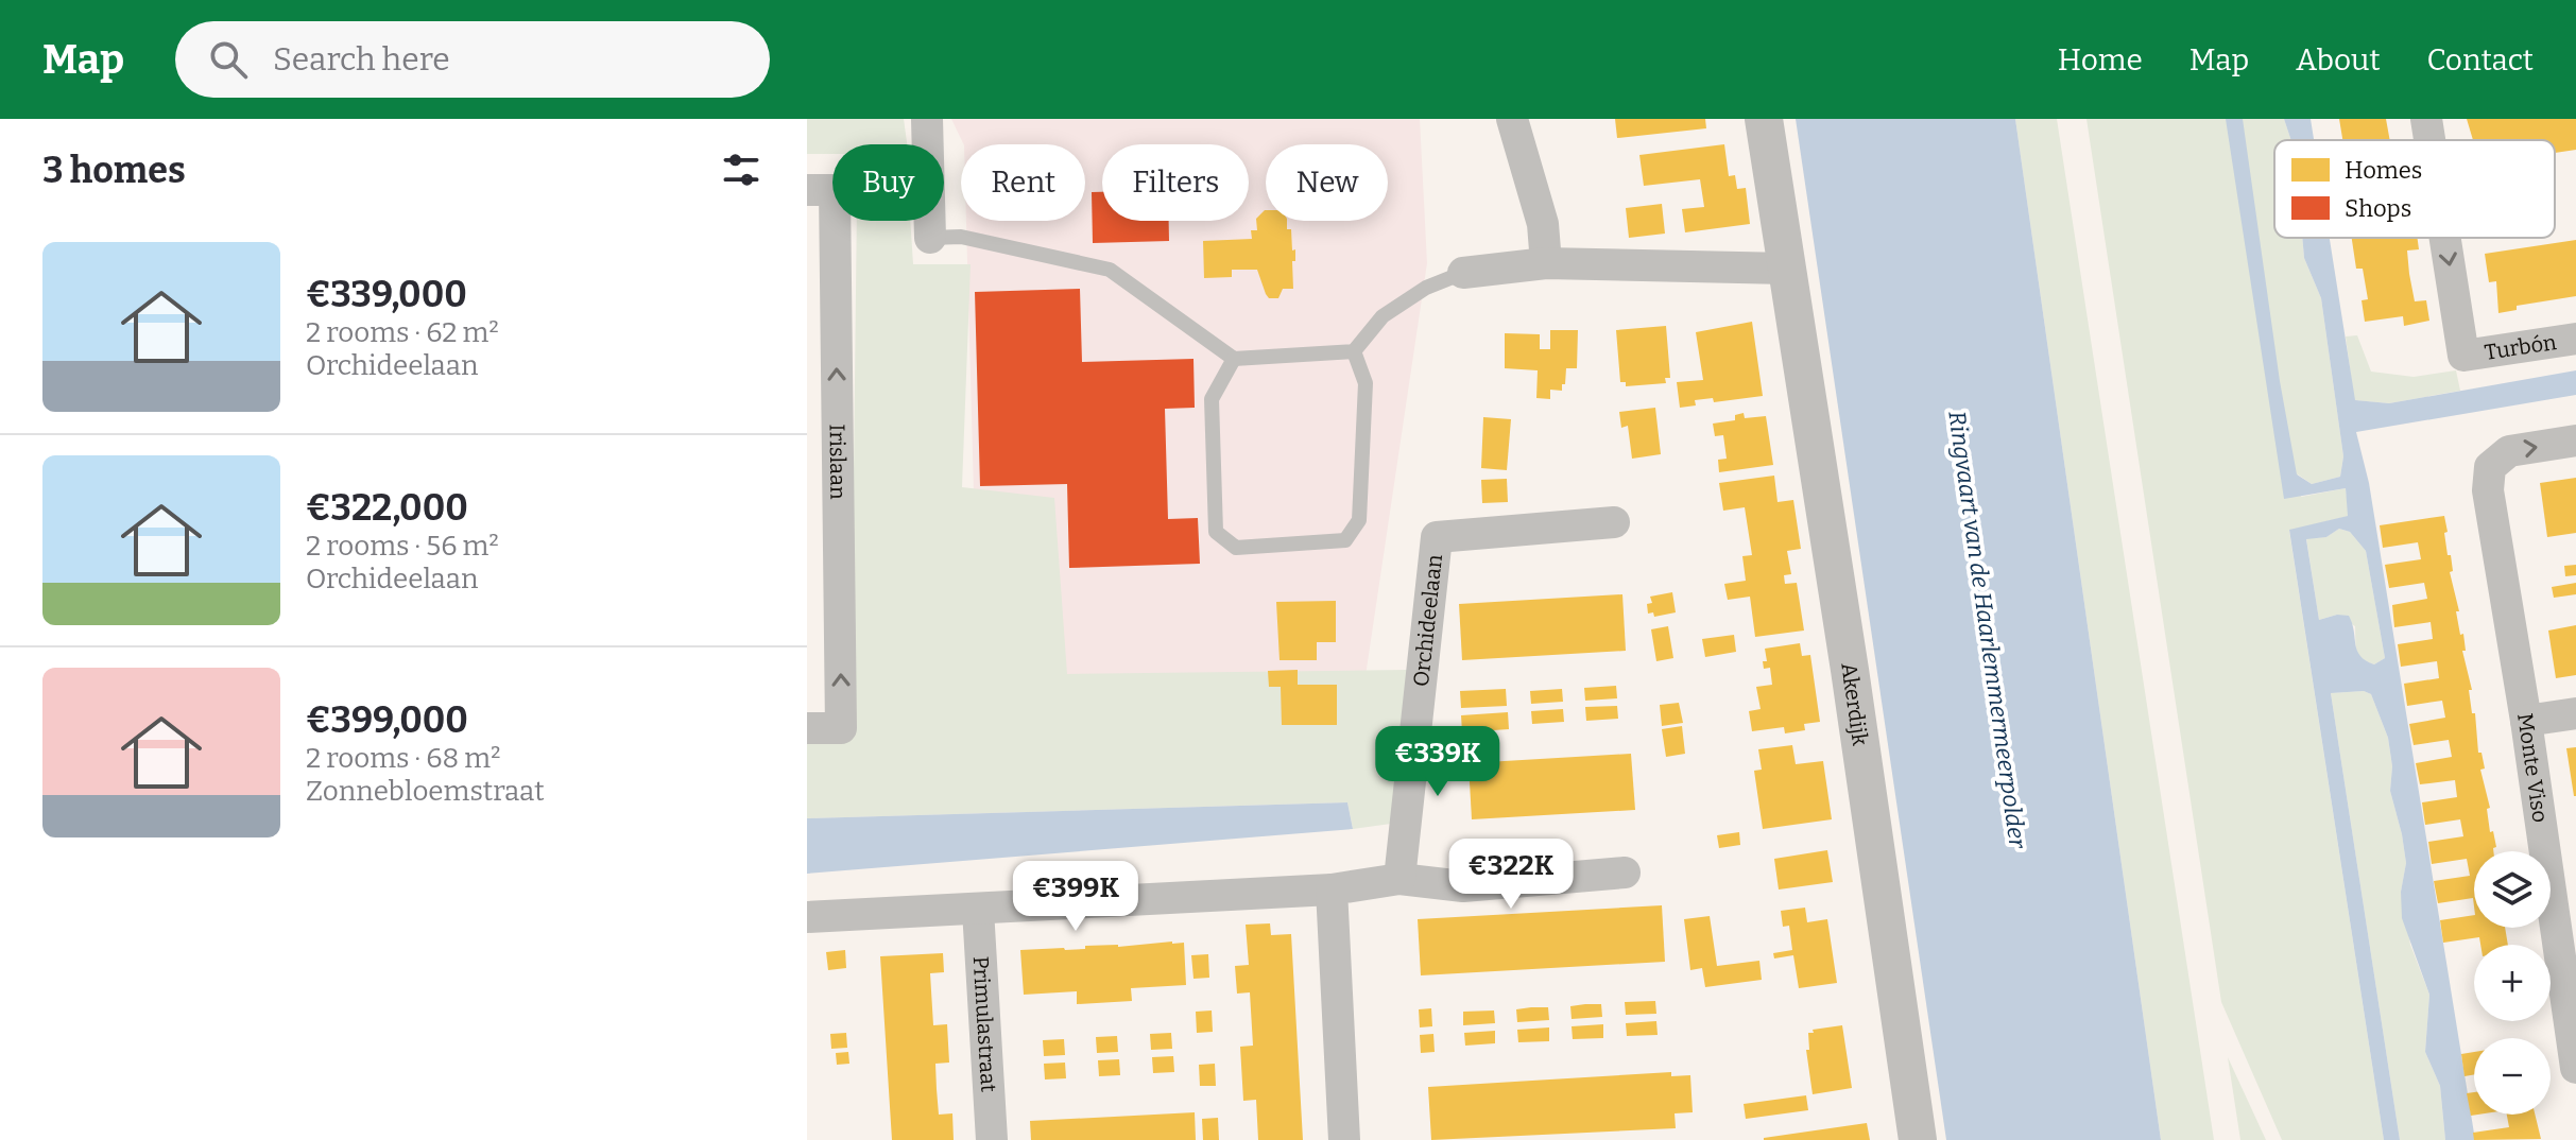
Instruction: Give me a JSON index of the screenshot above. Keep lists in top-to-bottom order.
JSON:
{
  "streets": {
    "street": [
      "Turbón",
      "Irislaan",
      "Orchideelaan",
      "Akerdijk",
      "Monte Viso",
      "Primulastraat"
    ]
  },
  "one_way": ["Irislaan", "Monte Viso"],
  "water": ["Ringvaart van de Haarlemmermeerpolder"],
  "legend": ["Homes", "Shops"],
  "page": {
    "header": "Map",
    "search": "Search here",
    "nav": [
      "Home",
      "Map",
      "About",
      "Contact"
    ],
    "heading": "3 homes",
    "chip": [
      "Buy",
      "Rent",
      "Filters",
      "New"
    ],
    "list": [
      {
        "name": "€339,000",
        "note": "2 rooms · 62 m² · Orchideelaan"
      },
      {
        "name": "€322,000",
        "note": "2 rooms · 56 m² · Orchideelaan"
      },
      {
        "name": "€399,000",
        "note": "2 rooms · 68 m² · Zonnebloemstraat"
      }
    ],
    "price": ["€339K", "€322K", "€399K"],
    "map_buttons": ["+", "−"]
  }
}
